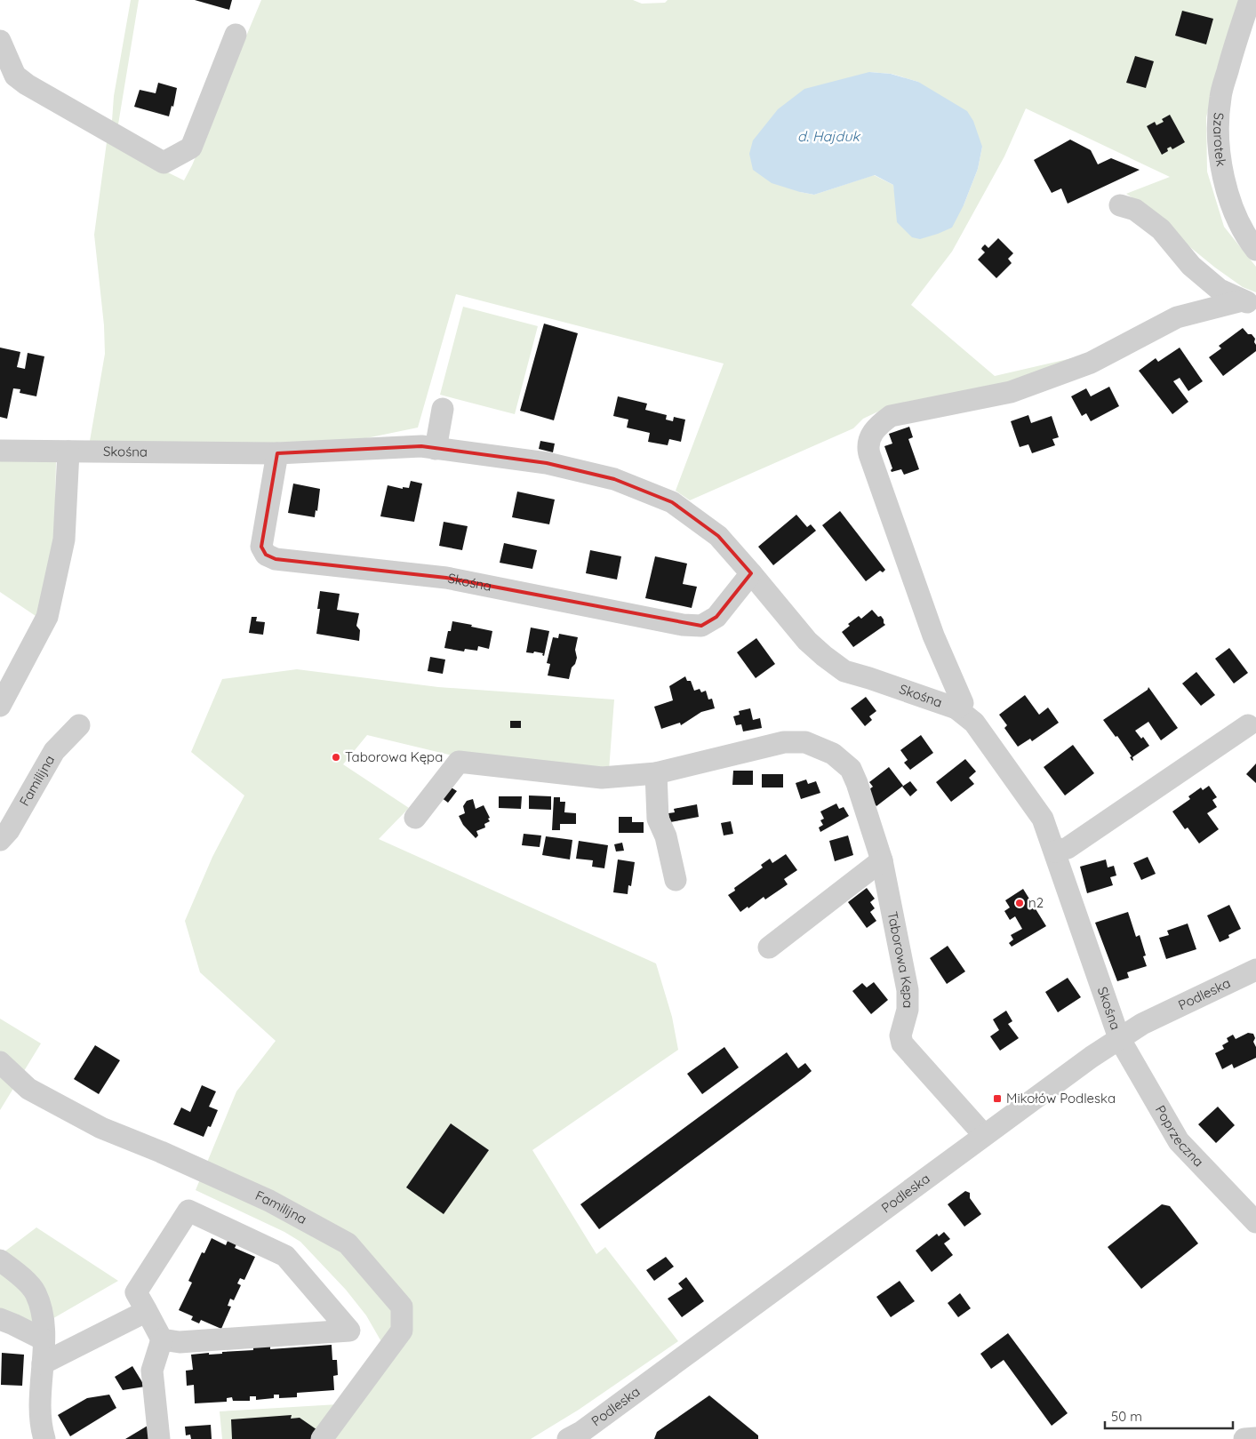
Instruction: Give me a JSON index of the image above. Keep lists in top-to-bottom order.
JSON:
{
  "streets": {
    "street": [
      "Szarotek",
      "Skośna",
      "Familijna",
      "Taborowa Kępa",
      "Podleska",
      "Poprzeczna"
    ]
  },
  "crossings": [
    ["Skośna", "Podleska"],
    ["Skośna", "Poprzeczna"],
    ["Taborowa Kępa", "Podleska"],
    ["Podleska", "Poprzeczna"]
  ],
  "water": ["d. Hajduk"],
  "places": {
    "other": ["Taborowa Kępa", "n2"],
    "transit": ["Mikołów Podleska"]
  },
  "scale_bar": "50 m"
}
